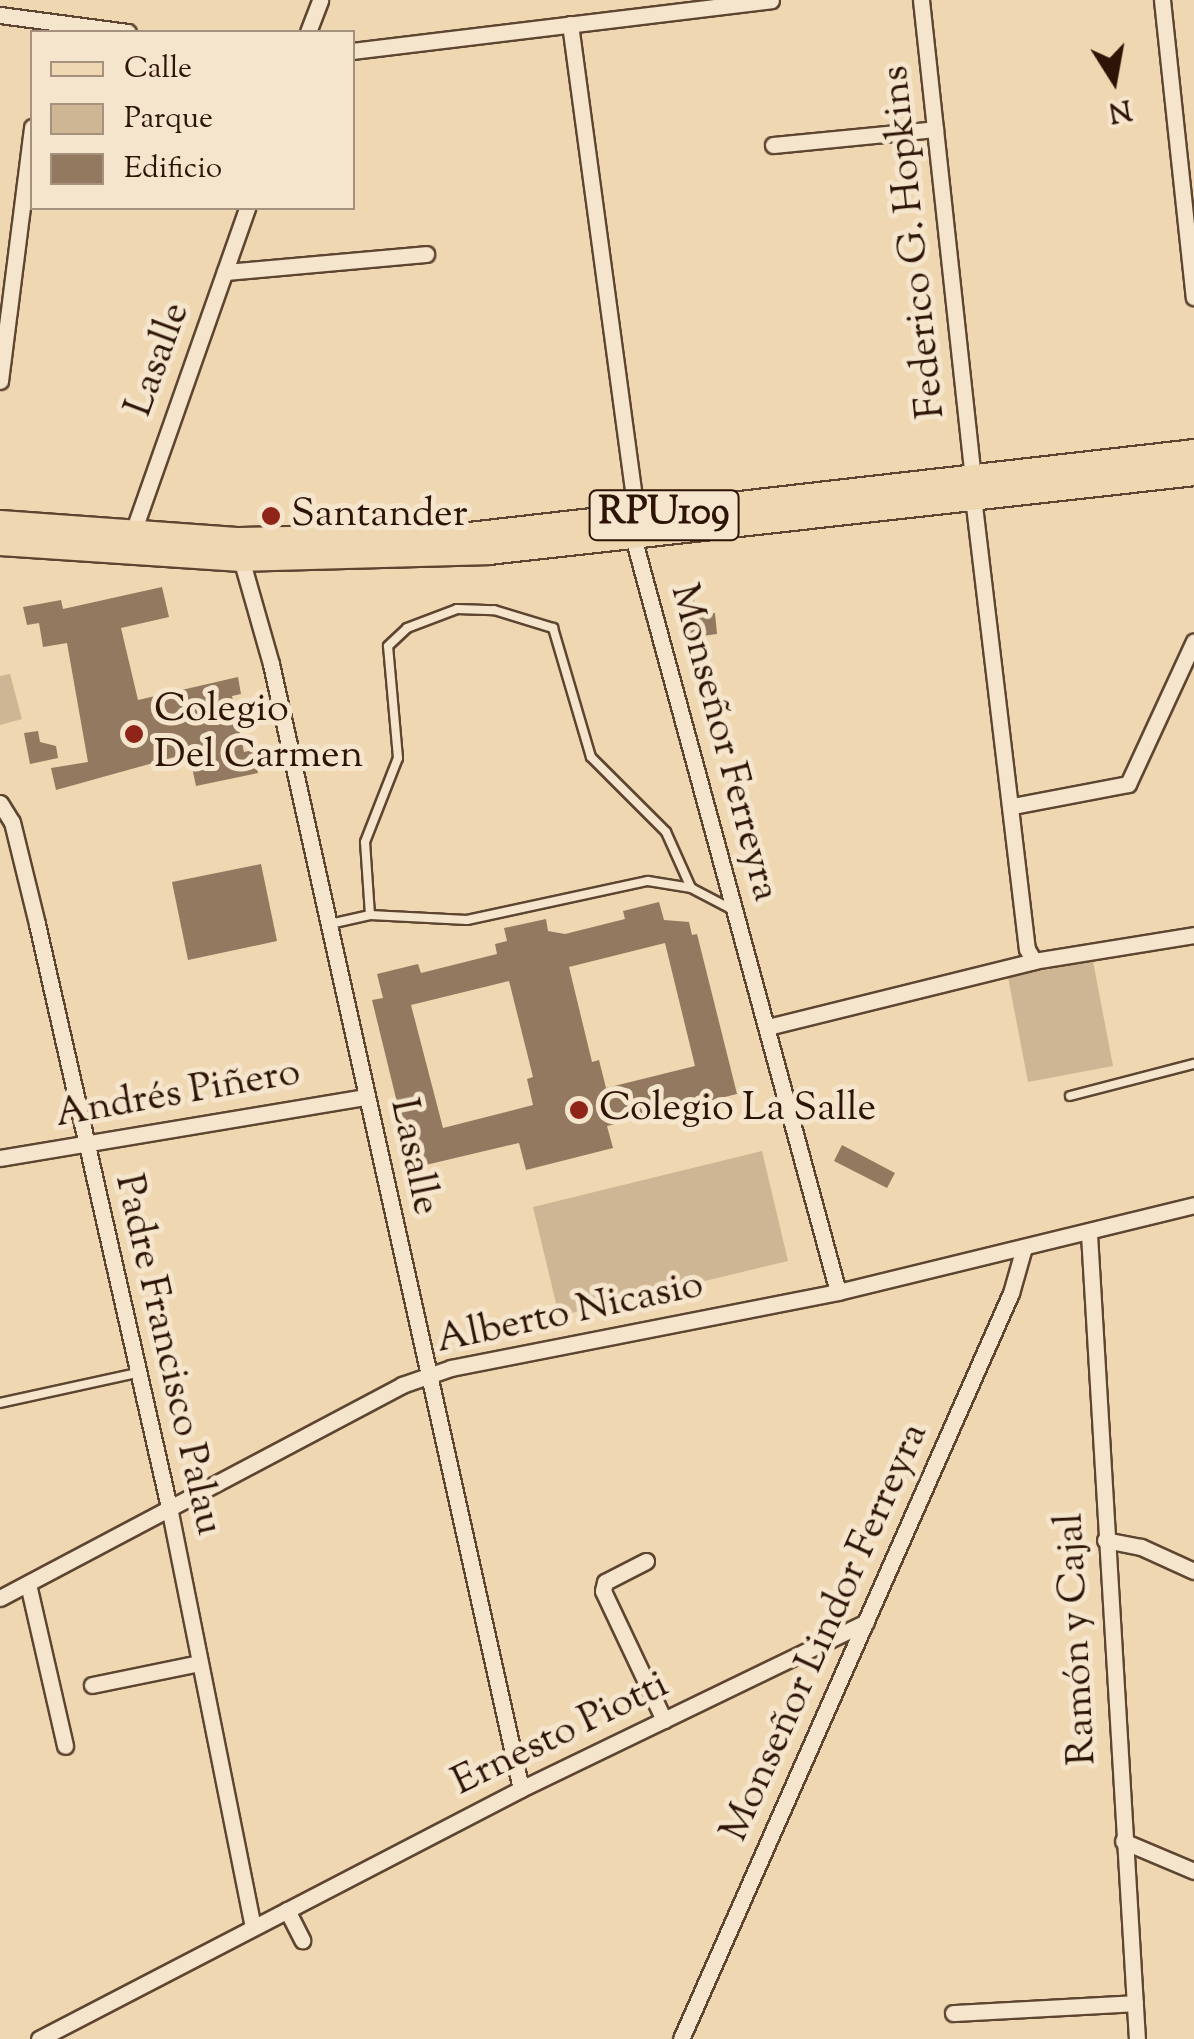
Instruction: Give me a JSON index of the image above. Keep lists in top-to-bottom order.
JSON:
{
  "streets": {
    "main road": ["RPU109"],
    "street": [
      "Federico G. Hopkins",
      "Lasalle",
      "Monseñor Ferreyra",
      "Andrés Piñero",
      "Alberto Nicasio",
      "Padre Francisco Palau",
      "Monseñor Lindor Ferreyra",
      "Ramón y Cajal",
      "Ernesto Piotti"
    ]
  },
  "crossings": [
    ["Federico G. Hopkins", "RPU109"],
    ["Lasalle", "RPU109"],
    ["Lasalle", "Andrés Piñero"],
    ["Lasalle", "Alberto Nicasio"],
    ["Lasalle", "Ernesto Piotti"],
    ["RPU109", "Monseñor Ferreyra"],
    ["Monseñor Ferreyra", "Alberto Nicasio"],
    ["Andrés Piñero", "Padre Francisco Palau"],
    ["Alberto Nicasio", "Padre Francisco Palau"],
    ["Alberto Nicasio", "Monseñor Lindor Ferreyra"],
    ["Alberto Nicasio", "Ramón y Cajal"],
    ["Padre Francisco Palau", "Ernesto Piotti"],
    ["Monseñor Lindor Ferreyra", "Ernesto Piotti"]
  ],
  "places": ["Santander", "Colegio Del Carmen", "Colegio La Salle"],
  "legend": ["Calle", "Parque", "Edificio"],
  "north": "bottom"
}
